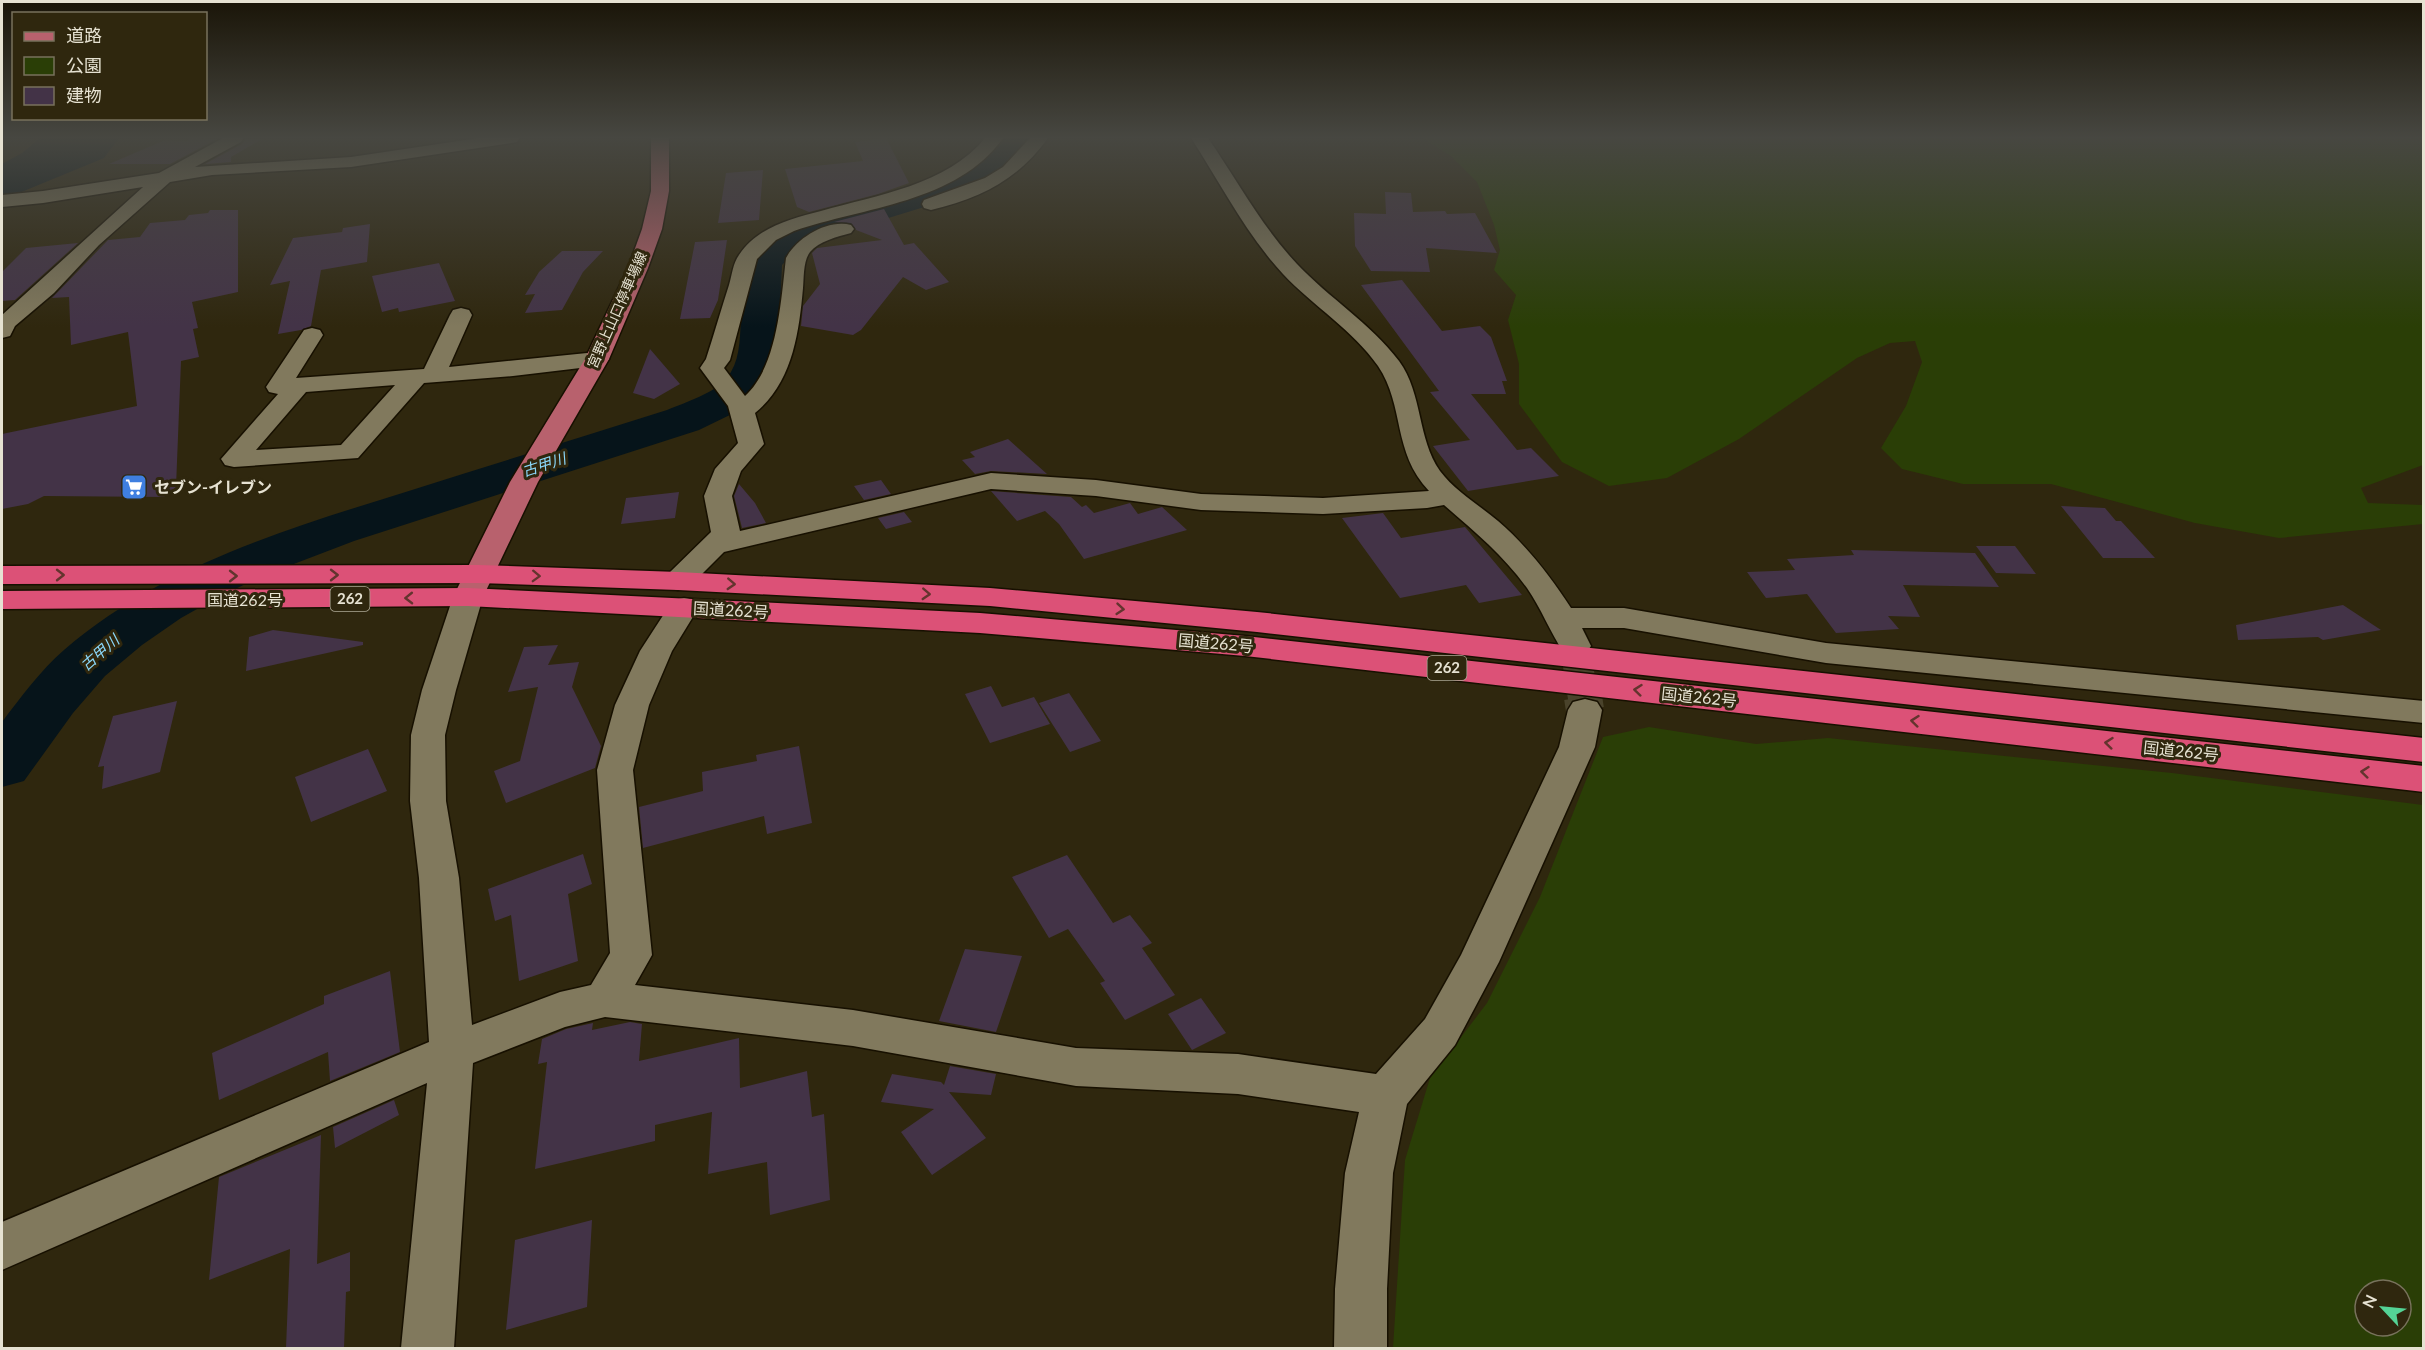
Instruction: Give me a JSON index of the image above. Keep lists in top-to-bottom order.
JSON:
{
  "streets": {
    "highway": ["262", "国道262号"],
    "main road": ["宮野上山口停車場線"]
  },
  "crossings": [
    ["宮野上山口停車場線", "国道262号"]
  ],
  "water": ["古甲川"],
  "places": {
    "supermarket": ["セブン-イレブン"]
  },
  "legend": ["道路", "公園", "建物"],
  "north": "top left"
}
